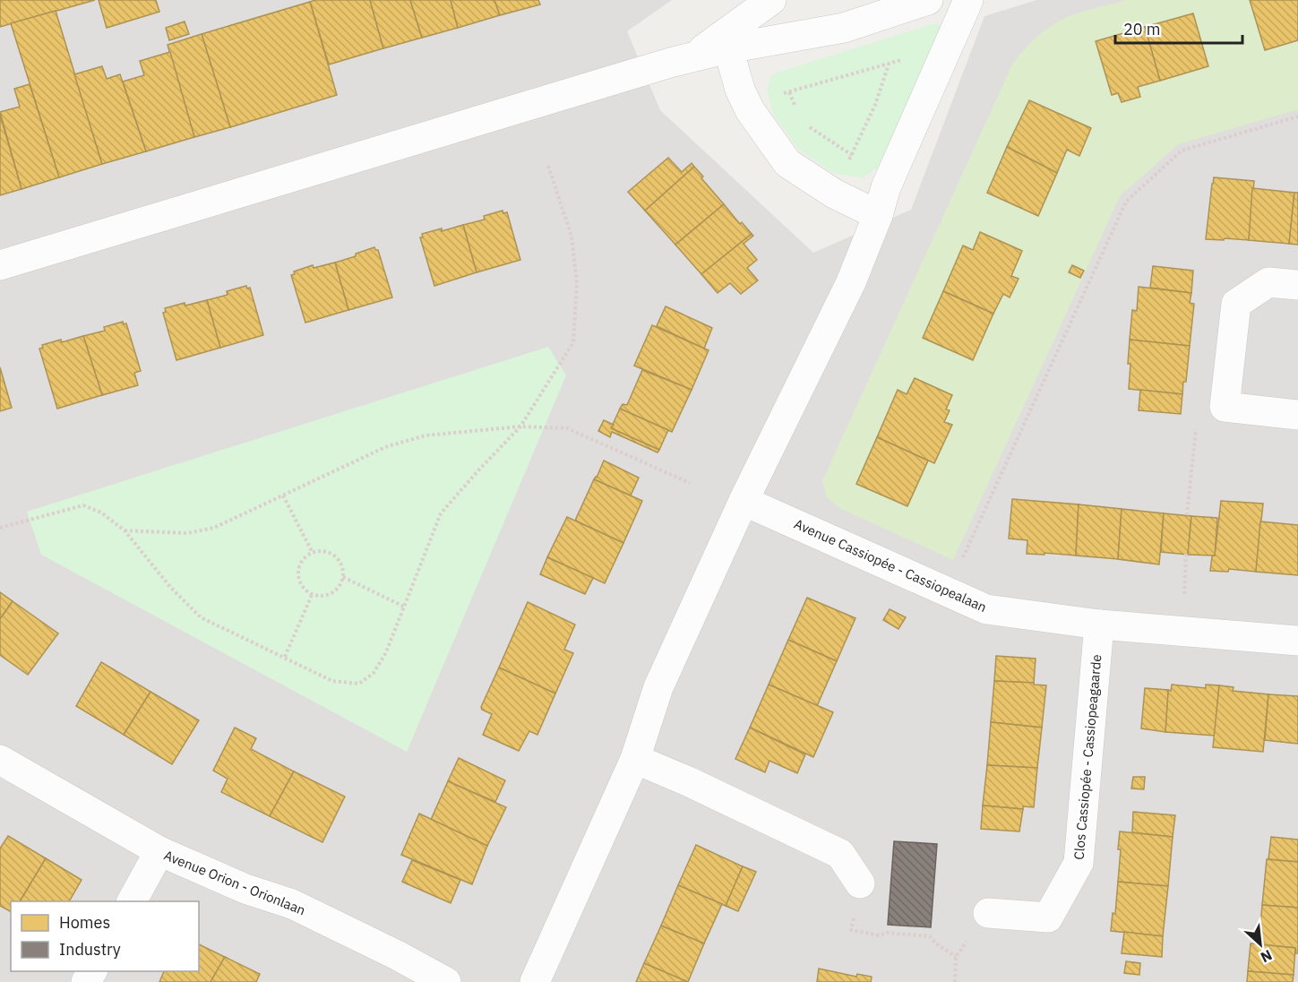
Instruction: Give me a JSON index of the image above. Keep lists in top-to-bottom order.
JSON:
{
  "streets": {
    "street": ["Avenue Cassiopée - Cassiopealaan", "Clos Cassiopée - Cassiopeagaarde", "Avenue Orion - Orionlaan"]
  },
  "crossings": [
    ["Avenue Cassiopée - Cassiopealaan", "Clos Cassiopée - Cassiopeagaarde"]
  ],
  "legend": ["Homes", "Industry"],
  "scale_bar": "20 m",
  "north": "bottom right"
}
